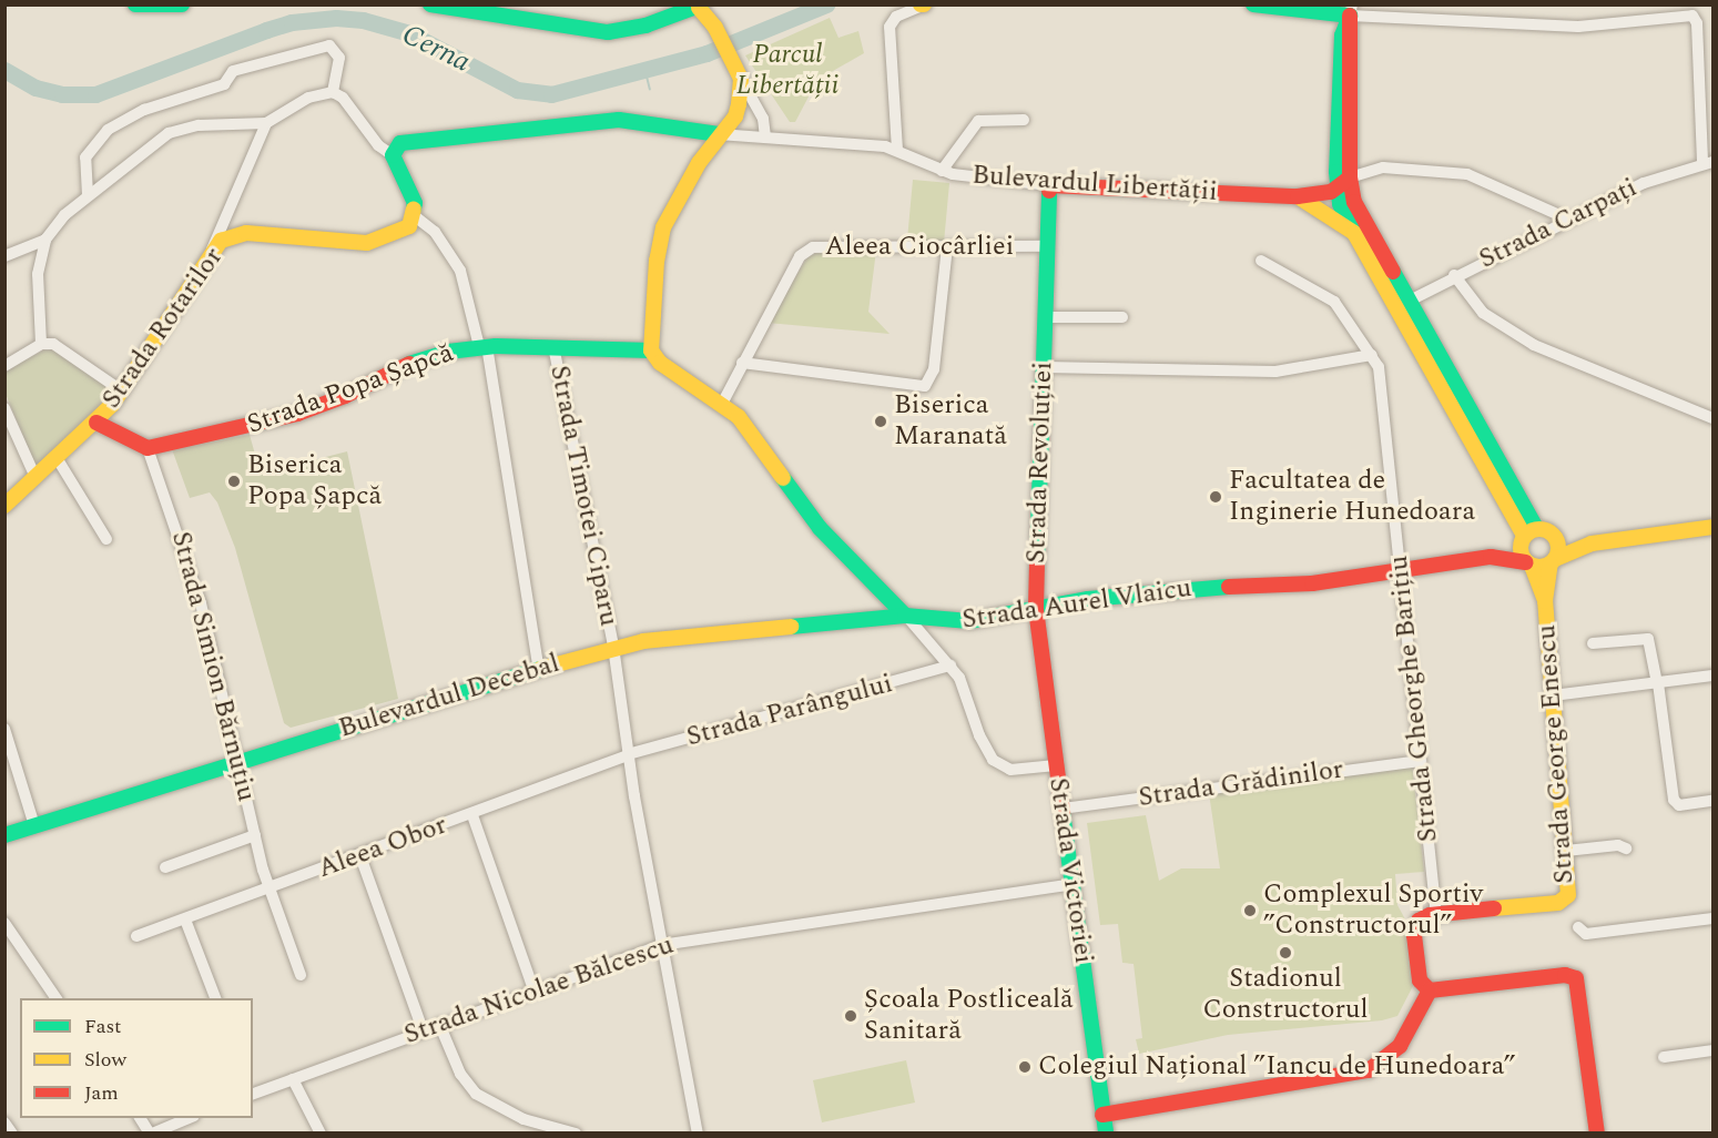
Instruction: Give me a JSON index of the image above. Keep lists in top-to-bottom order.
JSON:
{
  "streets": {
    "street": [
      "Bulevardul Libertății",
      "Strada Carpați",
      "Aleea Ciocârliei",
      "Strada Rotarilor",
      "Strada Popa Șapcă",
      "Strada Revoluției",
      "Strada Timotei Ciparu",
      "Strada Aurel Vlaicu",
      "Strada Simion Bărnuțiu",
      "Bulevardul Decebal",
      "Strada Gheorghe Barițiu",
      "Strada Parângului",
      "Strada George Enescu",
      "Strada Grădinilor",
      "Aleea Obor",
      "Strada Victoriei",
      "Strada Nicolae Bălcescu"
    ]
  },
  "crossings": [
    ["Bulevardul Libertății", "Strada Revoluției"],
    ["Aleea Ciocârliei", "Strada Revoluției"],
    ["Strada Popa Șapcă", "Strada Timotei Ciparu"],
    ["Strada Popa Șapcă", "Strada Simion Bărnuțiu"],
    ["Strada Revoluției", "Strada Aurel Vlaicu"],
    ["Strada Revoluției", "Strada Victoriei"],
    ["Strada Timotei Ciparu", "Bulevardul Decebal"],
    ["Strada Timotei Ciparu", "Strada Parângului"],
    ["Strada Timotei Ciparu", "Aleea Obor"],
    ["Strada Timotei Ciparu", "Strada Nicolae Bălcescu"],
    ["Strada Aurel Vlaicu", "Bulevardul Decebal"],
    ["Strada Aurel Vlaicu", "Strada Gheorghe Barițiu"],
    ["Strada Aurel Vlaicu", "Strada George Enescu"],
    ["Strada Aurel Vlaicu", "Strada Victoriei"],
    ["Strada Simion Bărnuțiu", "Bulevardul Decebal"],
    ["Strada Simion Bărnuțiu", "Aleea Obor"],
    ["Strada Gheorghe Barițiu", "Strada George Enescu"],
    ["Strada Gheorghe Barițiu", "Strada Grădinilor"],
    ["Strada Parângului", "Aleea Obor"],
    ["Strada Grădinilor", "Strada Victoriei"],
    ["Strada Victoriei", "Strada Nicolae Bălcescu"]
  ],
  "water": ["Cerna"],
  "parks": ["Parcul Libertății"],
  "places": [
    "Biserica Maranată",
    "Biserica Popa Șapcă",
    "Facultatea de Inginerie Hunedoara",
    "Complexul Sportiv ”Constructorul”",
    "Stadionul Constructorul",
    "Școala Postliceală Sanitară",
    "Colegiul Național ”Iancu de Hunedoara”"
  ],
  "legend": ["Fast", "Slow", "Jam"]
}
